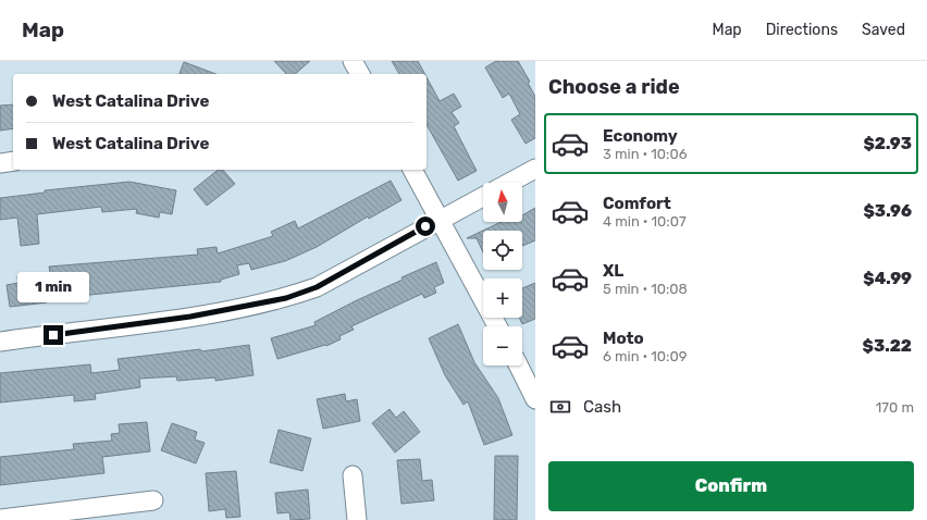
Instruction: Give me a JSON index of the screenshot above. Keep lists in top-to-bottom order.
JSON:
{
  "north": "top",
  "page": {
    "header": "Map",
    "nav": ["Map", "Directions", "Saved"],
    "heading": "Choose a ride",
    "banner": ["West Catalina Drive", "West Catalina Drive"],
    "list": [
      {
        "name": "Economy",
        "note": "3 min · 10:06",
        "value": "$2.93"
      },
      {
        "name": "Comfort",
        "note": "4 min · 10:07",
        "value": "$3.96"
      },
      {
        "name": "XL",
        "note": "5 min · 10:08",
        "value": "$4.99"
      },
      {
        "name": "Moto",
        "note": "6 min · 10:09",
        "value": "$3.22"
      }
    ],
    "map_buttons": ["+", "−"],
    "bubble": "1 min",
    "pay": ["Cash", "170 m"],
    "buttons": "Confirm"
  }
}
